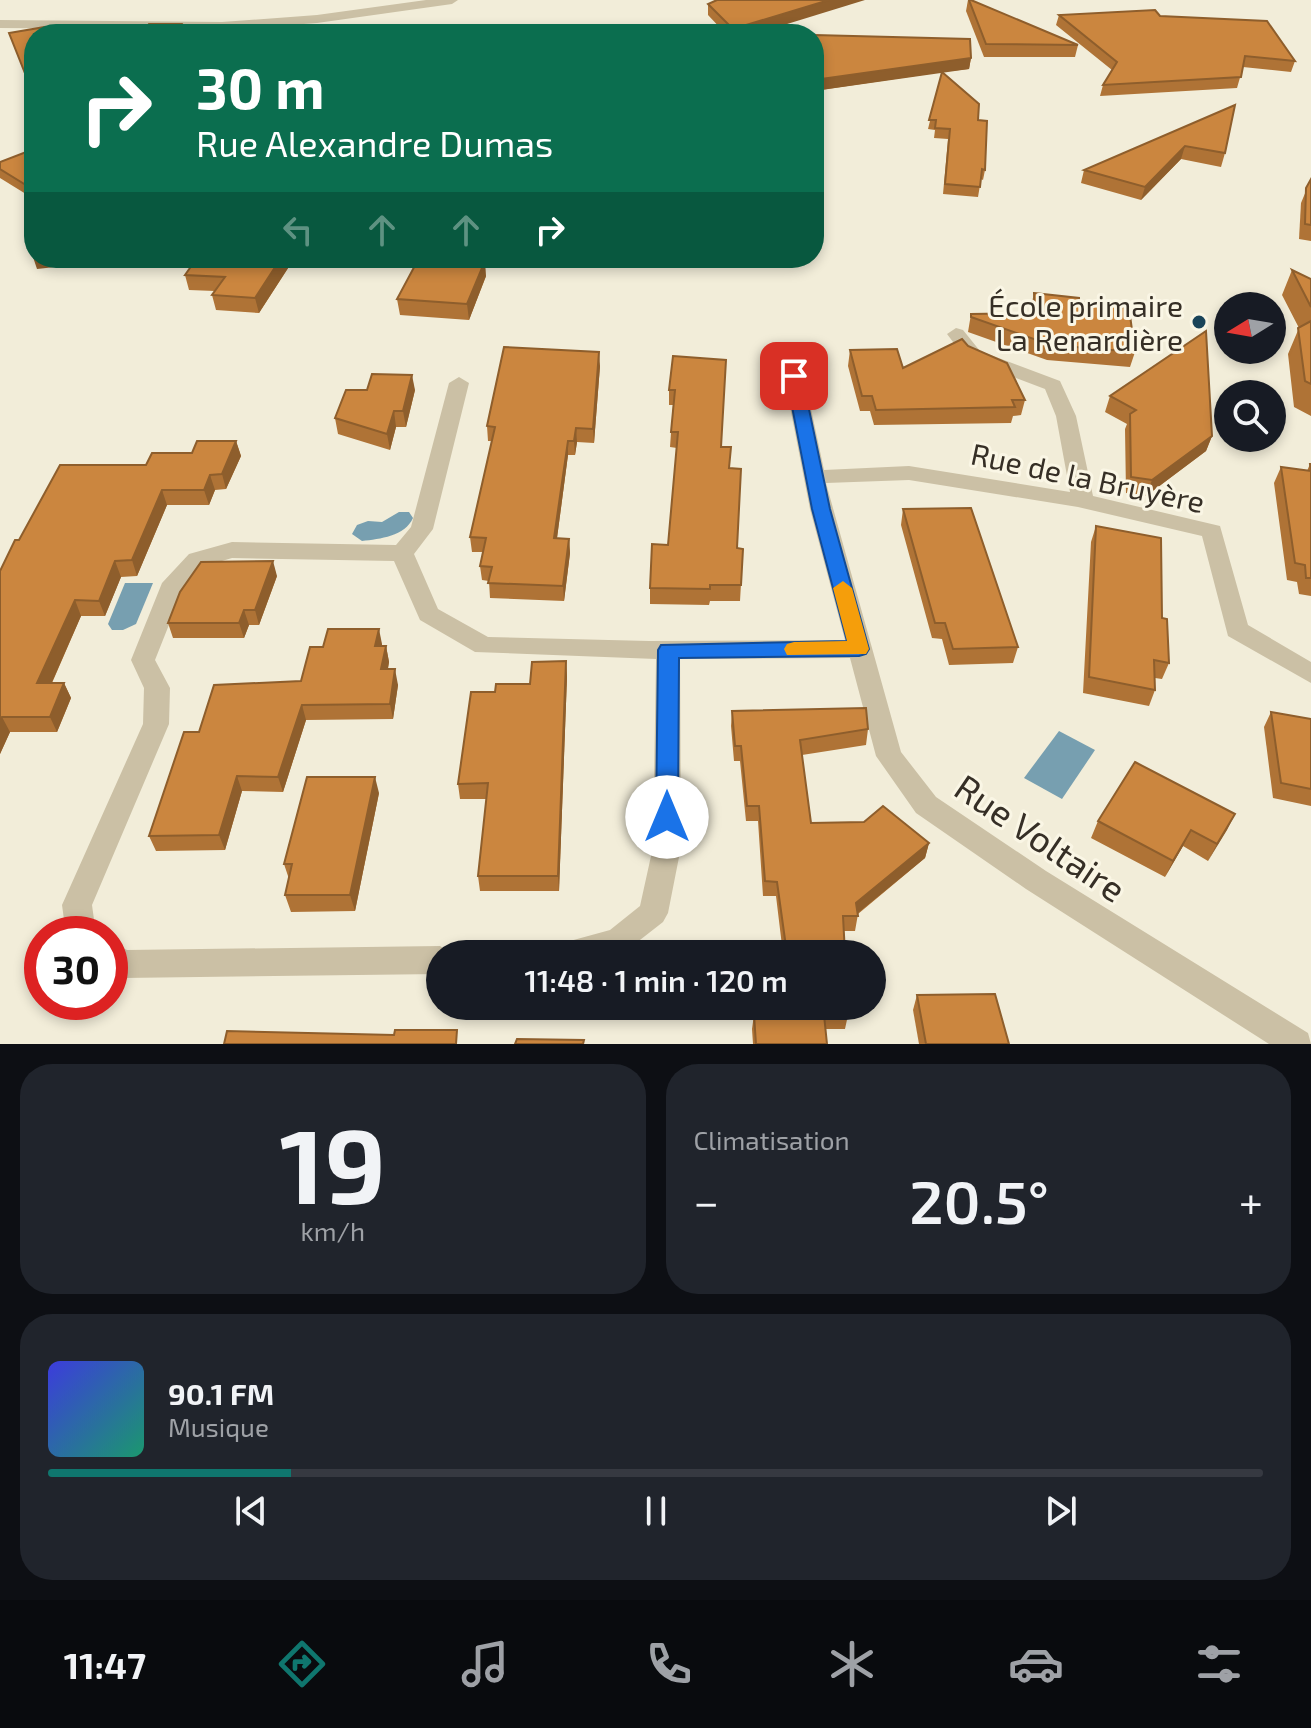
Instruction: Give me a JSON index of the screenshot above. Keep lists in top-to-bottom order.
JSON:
{
  "streets": {
    "street": ["Rue de la Bruyère", "Rue Voltaire"]
  },
  "crossings": [
    ["Rue de la Bruyère", "Rue Voltaire"]
  ],
  "places": ["École primaire La Renardière"],
  "north": "left",
  "page": {
    "turn": ["30 m", "Rue Alexandre Dumas"],
    "limit": "30",
    "trip": "11:48 · 1 min · 120 m",
    "tile": [
      ["19", "km/h"],
      "Climatisation"
    ],
    "heat": ["−", "20.5°", "+"],
    "song": ["90.1 FM", "Musique"],
    "tabs": "11:47"
  }
}
